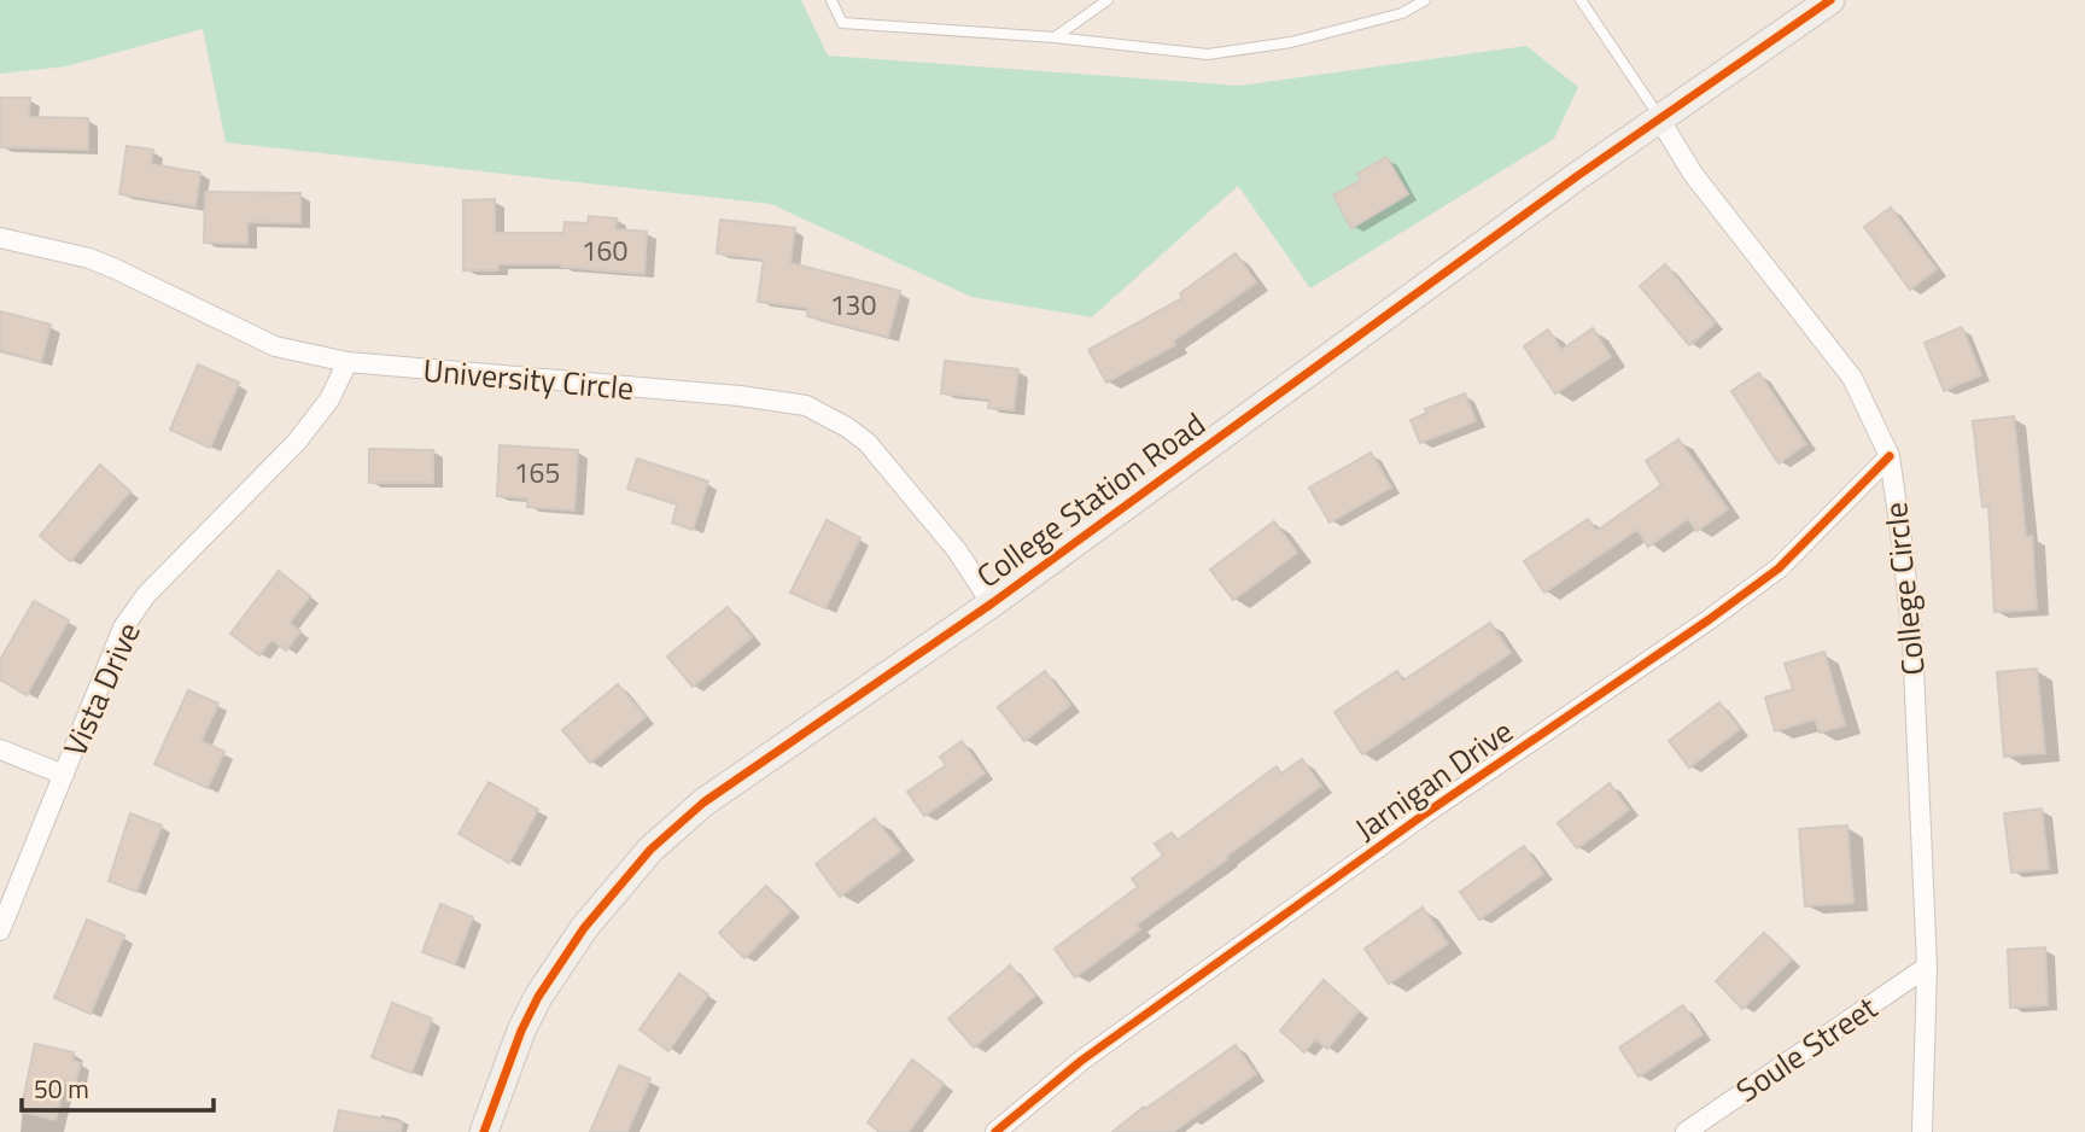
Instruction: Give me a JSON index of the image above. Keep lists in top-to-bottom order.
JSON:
{
  "streets": {
    "main road": ["College Station Road"],
    "street": [
      "University Circle",
      "College Circle",
      "Vista Drive",
      "Jarnigan Drive",
      "Soule Street"
    ]
  },
  "crossings": [
    ["University Circle", "College Station Road"],
    ["University Circle", "Vista Drive"],
    ["College Station Road", "College Circle"],
    ["College Circle", "Jarnigan Drive"],
    ["College Circle", "Soule Street"]
  ],
  "house_numbers": ["160", "130", "165"],
  "scale_bar": "50 m"
}
